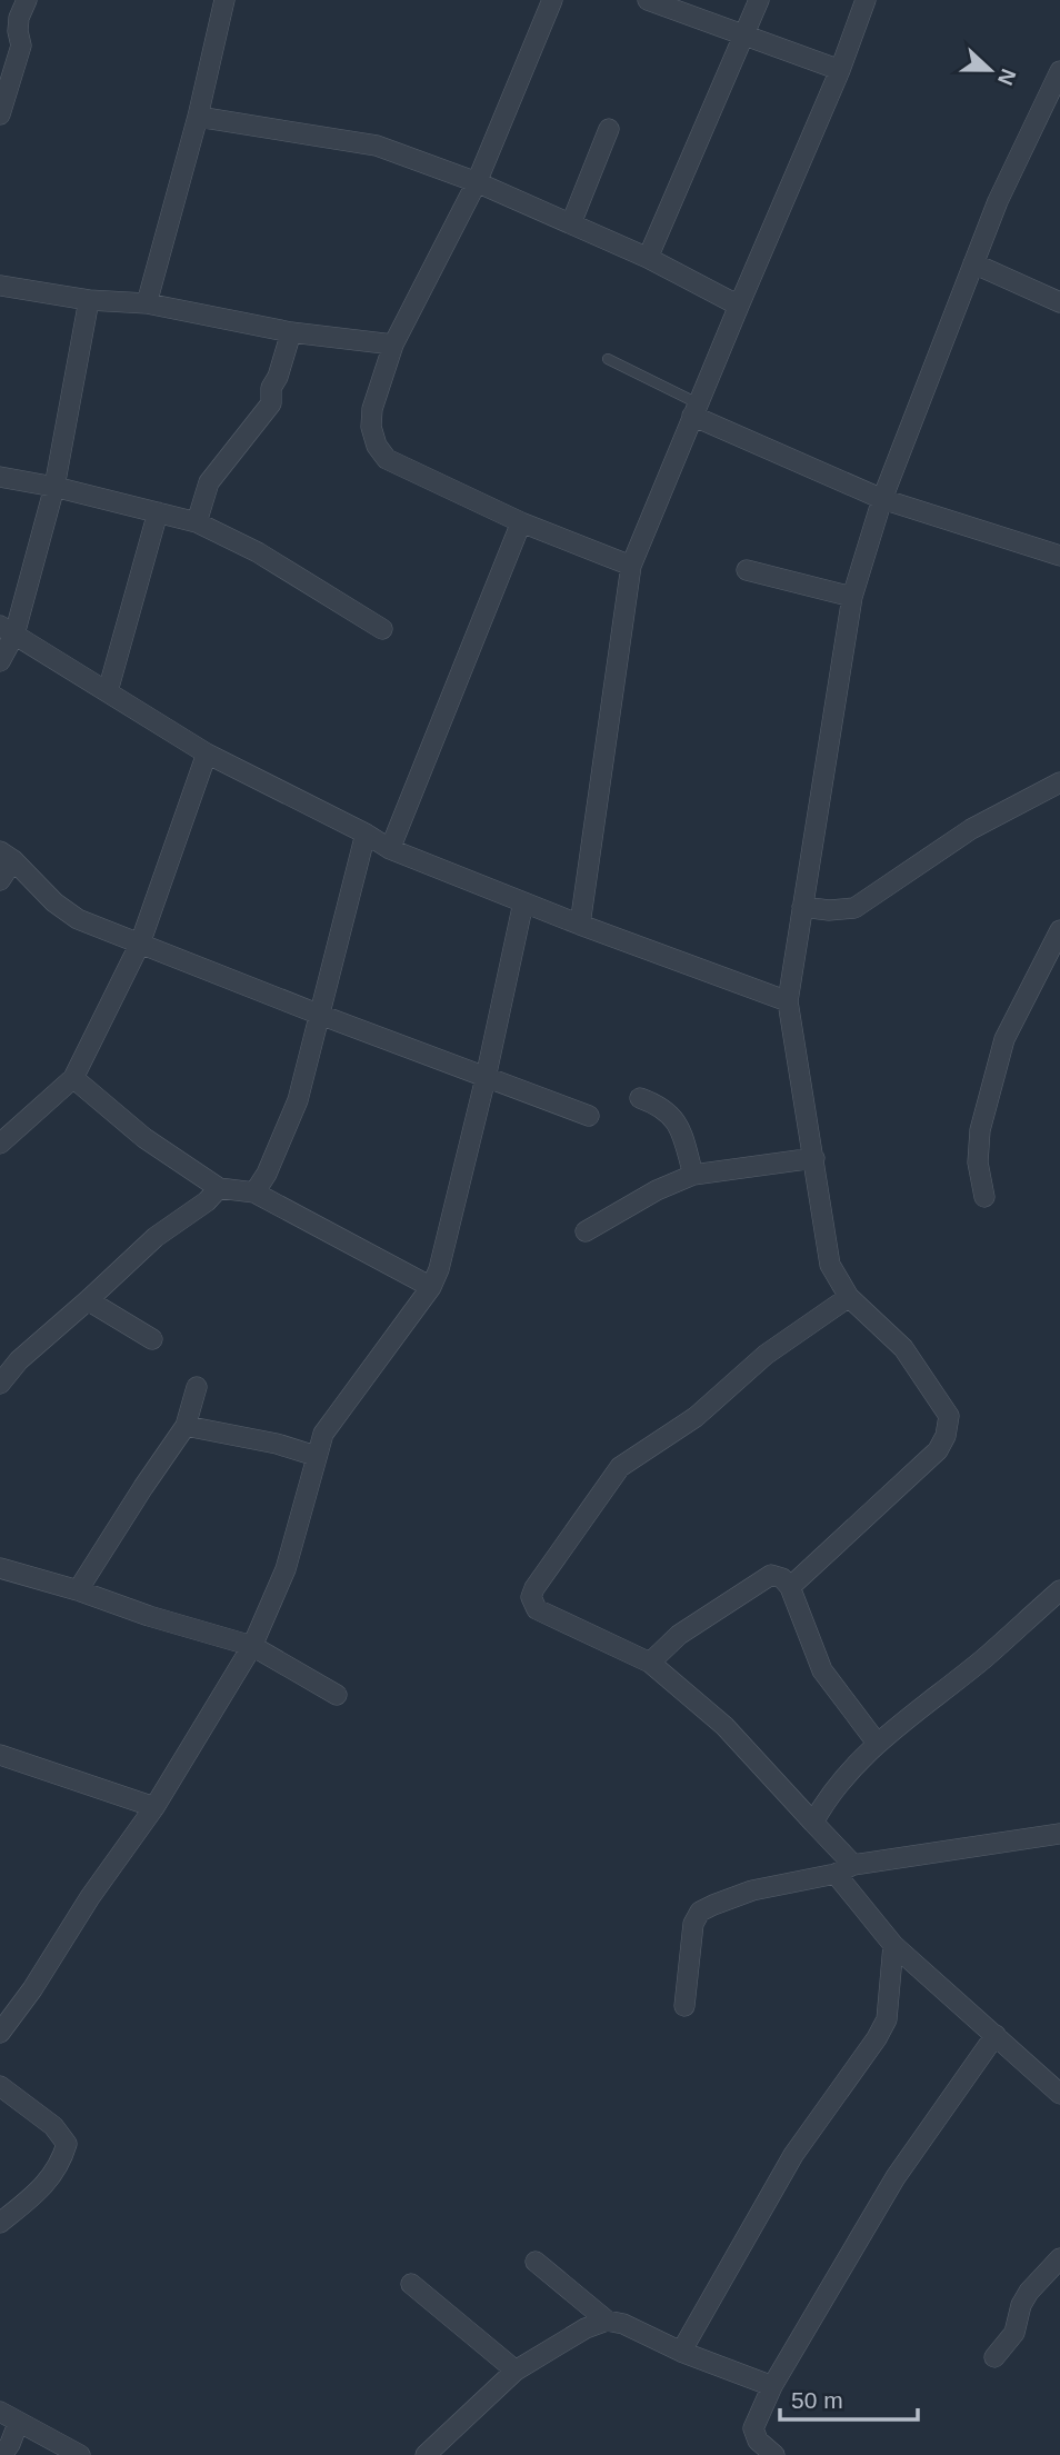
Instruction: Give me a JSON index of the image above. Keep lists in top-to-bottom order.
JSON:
{
  "scale_bar": "50 m",
  "north": "right"
}
